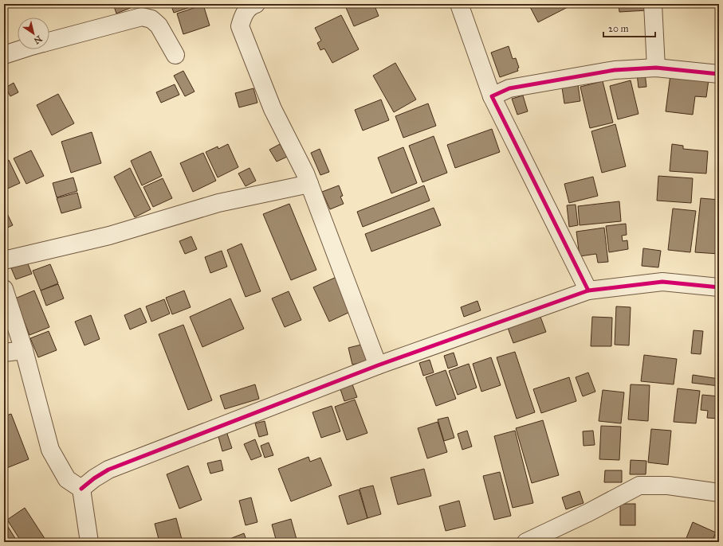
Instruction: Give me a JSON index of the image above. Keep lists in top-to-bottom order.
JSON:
{
  "scale_bar": "20 m",
  "north": "bottom right"
}
